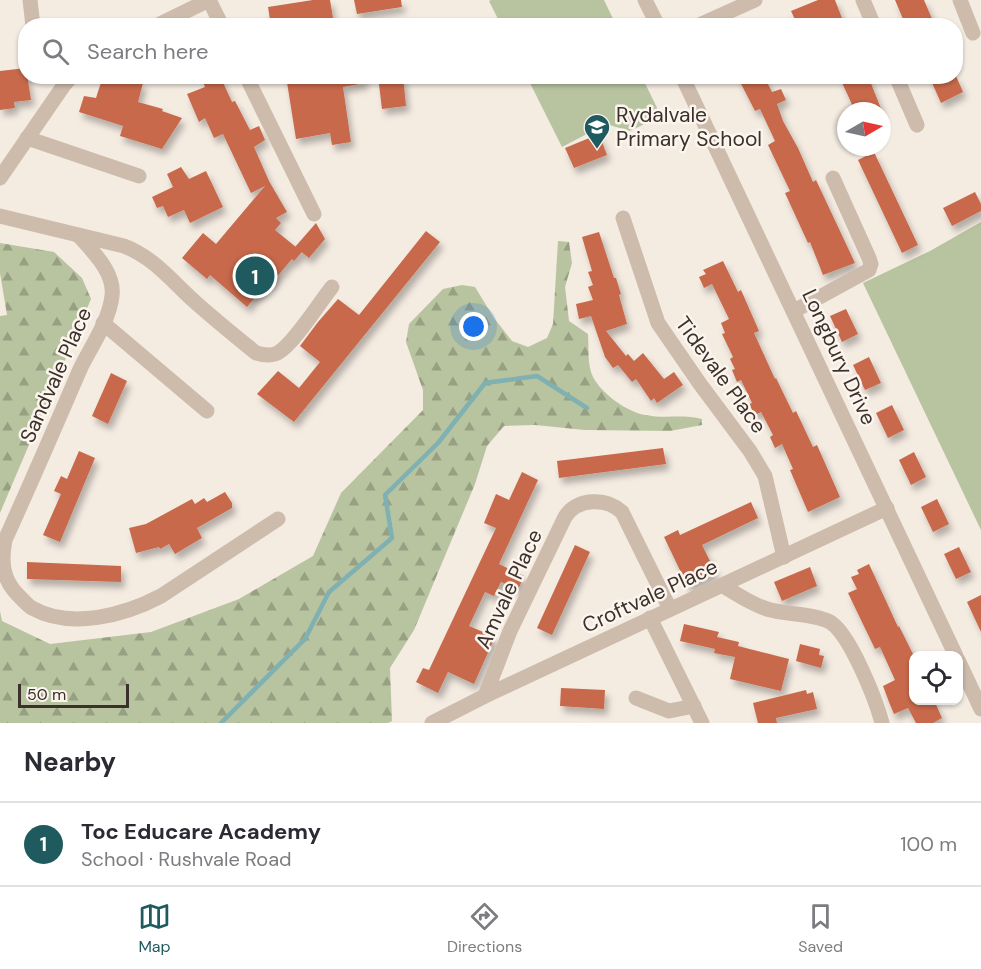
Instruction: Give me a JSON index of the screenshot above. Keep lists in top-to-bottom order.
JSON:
{
  "streets": {
    "street": [
      "Longbury Drive",
      "Sandvale Place",
      "Tidevale Place",
      "Amvale Place",
      "Croftvale Place"
    ]
  },
  "crossings": [
    ["Longbury Drive", "Croftvale Place"],
    ["Tidevale Place", "Croftvale Place"],
    ["Amvale Place", "Croftvale Place"]
  ],
  "places": {
    "school or university": ["Rydalvale Primary School"]
  },
  "scale_bar": "50 m",
  "north": "right",
  "page": {
    "search": "Search here",
    "pins": "1",
    "scale": "50 m",
    "heading": "Nearby",
    "list": [
      {
        "mark": "1",
        "name": "Toc Educare Academy",
        "note": "School · Rushvale Road",
        "value": "100 m"
      }
    ],
    "nav": ["Map", "Directions", "Saved"]
  }
}
